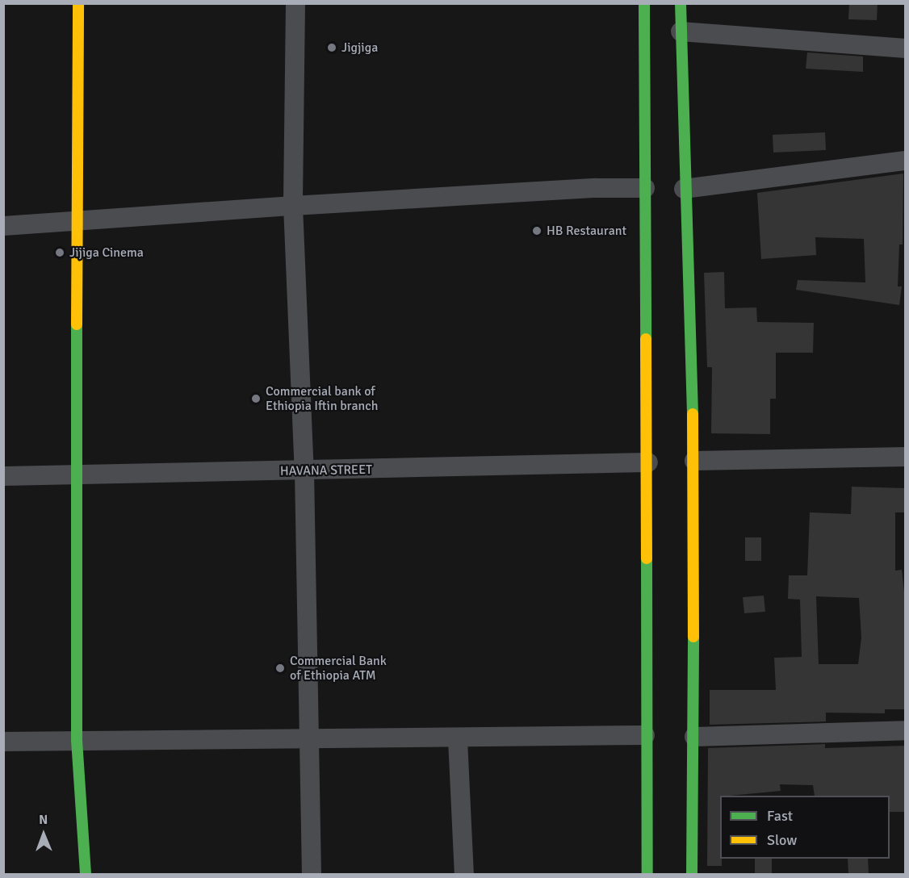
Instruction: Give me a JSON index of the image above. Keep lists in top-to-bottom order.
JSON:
{
  "streets": {
    "street": ["HAVANA STREET"]
  },
  "places": [
    "Jigjiga",
    "HB Restaurant",
    "Jijiga Cinema",
    "Commercial bank of Ethiopia Iftin branch",
    "Commercial Bank of Ethiopia ATM"
  ],
  "legend": ["Fast", "Slow"],
  "north": "top"
}
